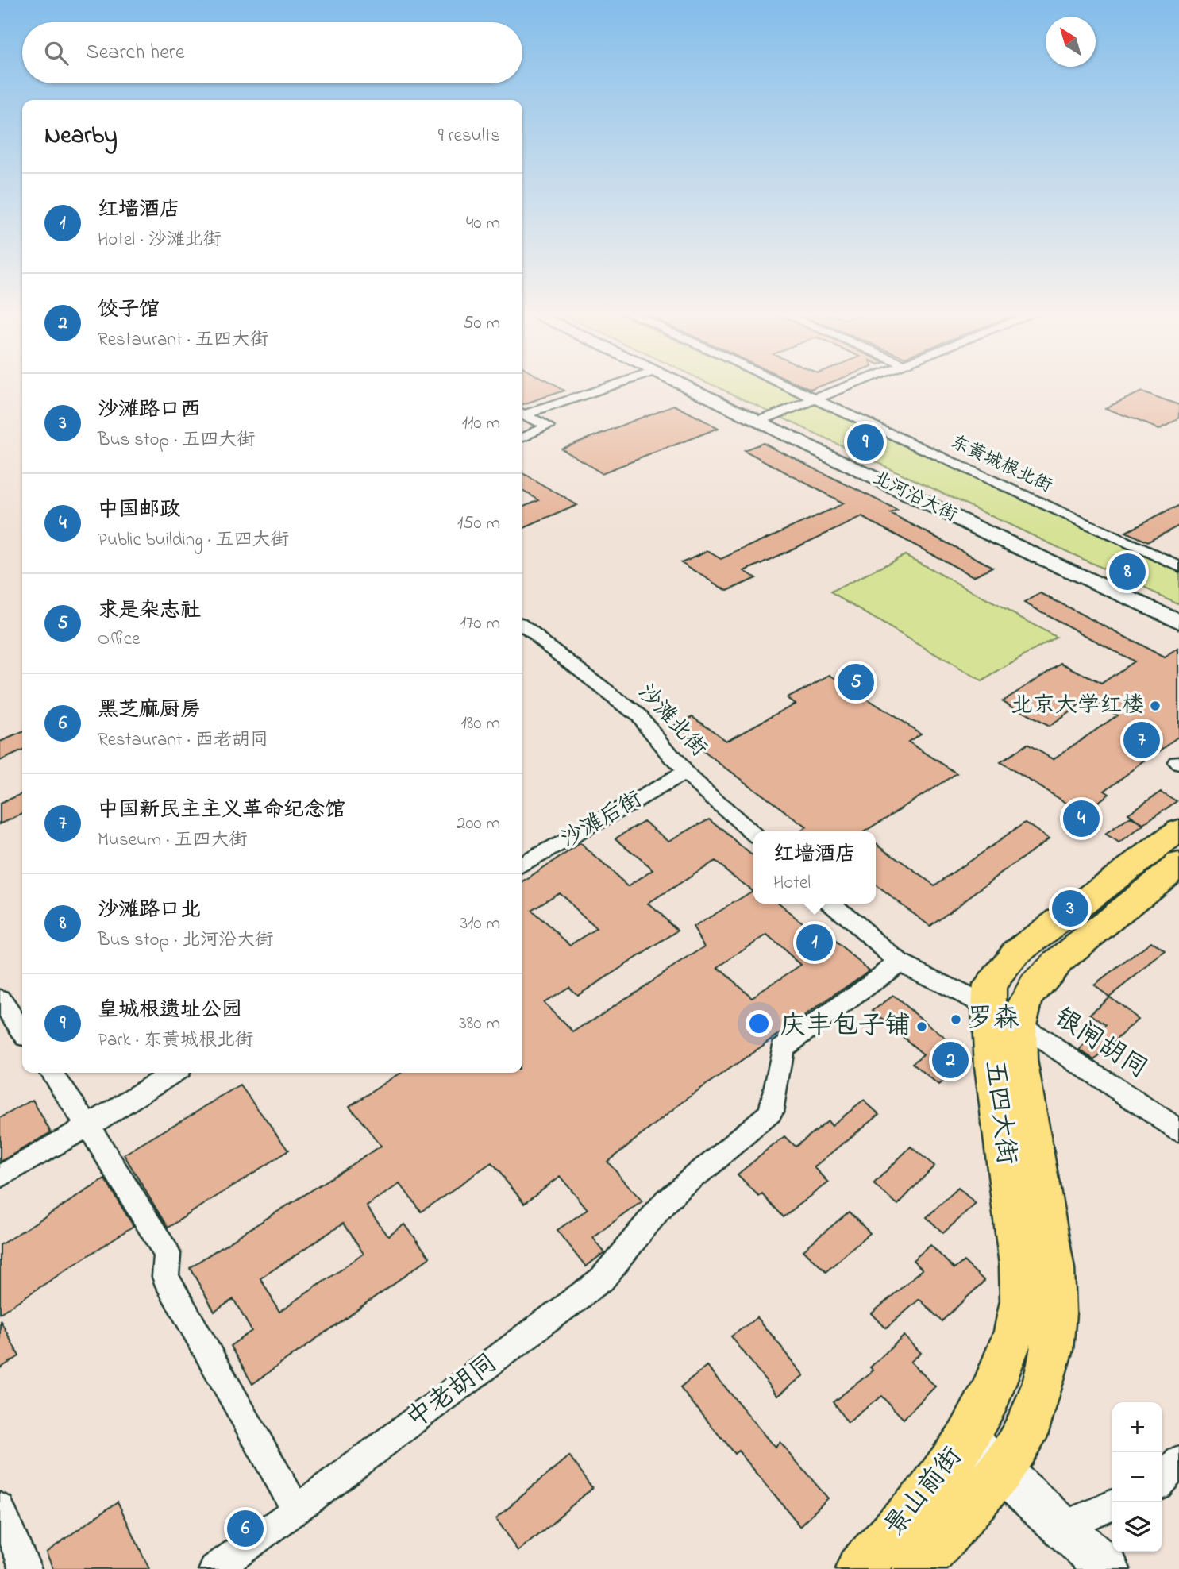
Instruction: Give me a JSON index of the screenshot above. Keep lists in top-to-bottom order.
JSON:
{
  "streets": {
    "main road": ["北河沿大街", "五四大街", "景山前街"],
    "street": [
      "东黄城根北街",
      "沙滩北街",
      "沙滩后街",
      "银闸胡同",
      "中老胡同"
    ]
  },
  "crossings": [
    ["沙滩北街", "沙滩后街"],
    ["银闸胡同", "五四大街"],
    ["五四大街", "景山前街"]
  ],
  "places": ["北京大学红楼", "罗森", "庆丰包子铺"],
  "north": "top left",
  "page": {
    "search": "Search here",
    "heading": ["Nearby", "9 results"],
    "list": [
      {
        "mark": "1",
        "name": "红墙酒店",
        "note": "Hotel · 沙滩北街",
        "value": "40 m"
      },
      {
        "mark": "2",
        "name": "饺子馆",
        "note": "Restaurant · 五四大街",
        "value": "50 m"
      },
      {
        "mark": "3",
        "name": "沙滩路口西",
        "note": "Bus stop · 五四大街",
        "value": "110 m"
      },
      {
        "mark": "4",
        "name": "中国邮政",
        "note": "Public building · 五四大街",
        "value": "150 m"
      },
      {
        "mark": "5",
        "name": "求是杂志社",
        "note": "Office",
        "value": "170 m"
      },
      {
        "mark": "6",
        "name": "黑芝麻厨房",
        "note": "Restaurant · 西老胡同",
        "value": "180 m"
      },
      {
        "mark": "7",
        "name": "中国新民主主义革命纪念馆",
        "note": "Museum · 五四大街",
        "value": "200 m"
      },
      {
        "mark": "8",
        "name": "沙滩路口北",
        "note": "Bus stop · 北河沿大街",
        "value": "310 m"
      },
      {
        "mark": "9",
        "name": "皇城根遗址公园",
        "note": "Park · 东黄城根北街",
        "value": "380 m"
      }
    ],
    "pins": [
      "9",
      "8",
      "5",
      "7",
      "4",
      "3",
      "1",
      "2",
      "6"
    ],
    "popup": ["红墙酒店", "Hotel"],
    "map_buttons": ["+", "−"]
  }
}
